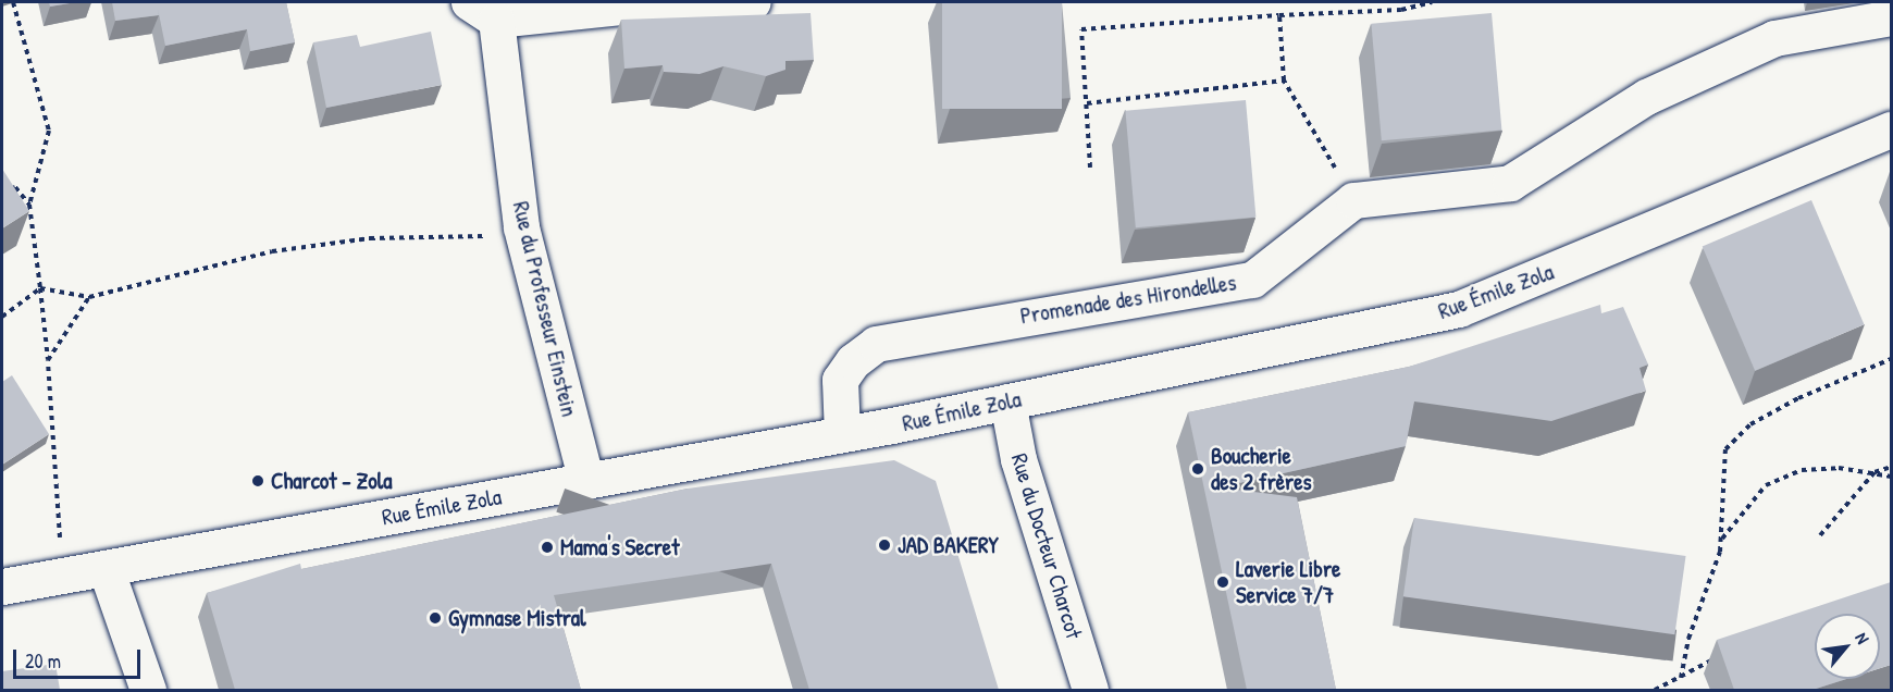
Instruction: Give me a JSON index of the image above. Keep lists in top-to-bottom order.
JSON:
{
  "streets": {
    "street": [
      "Rue Émile Zola",
      "Promenade des Hirondelles",
      "Rue du Professeur Einstein",
      "Rue du Docteur Charcot"
    ]
  },
  "crossings": [
    ["Rue Émile Zola", "Promenade des Hirondelles"],
    ["Rue Émile Zola", "Rue du Professeur Einstein"],
    ["Rue Émile Zola", "Rue du Docteur Charcot"]
  ],
  "places": [
    "Boucherie des 2 frères",
    "Charcot - Zola",
    "JAD BAKERY",
    "Mama's Secret",
    "Laverie Libre Service 7/7",
    "Gymnase Mistral"
  ],
  "scale_bar": "20 m",
  "north": "top right"
}
